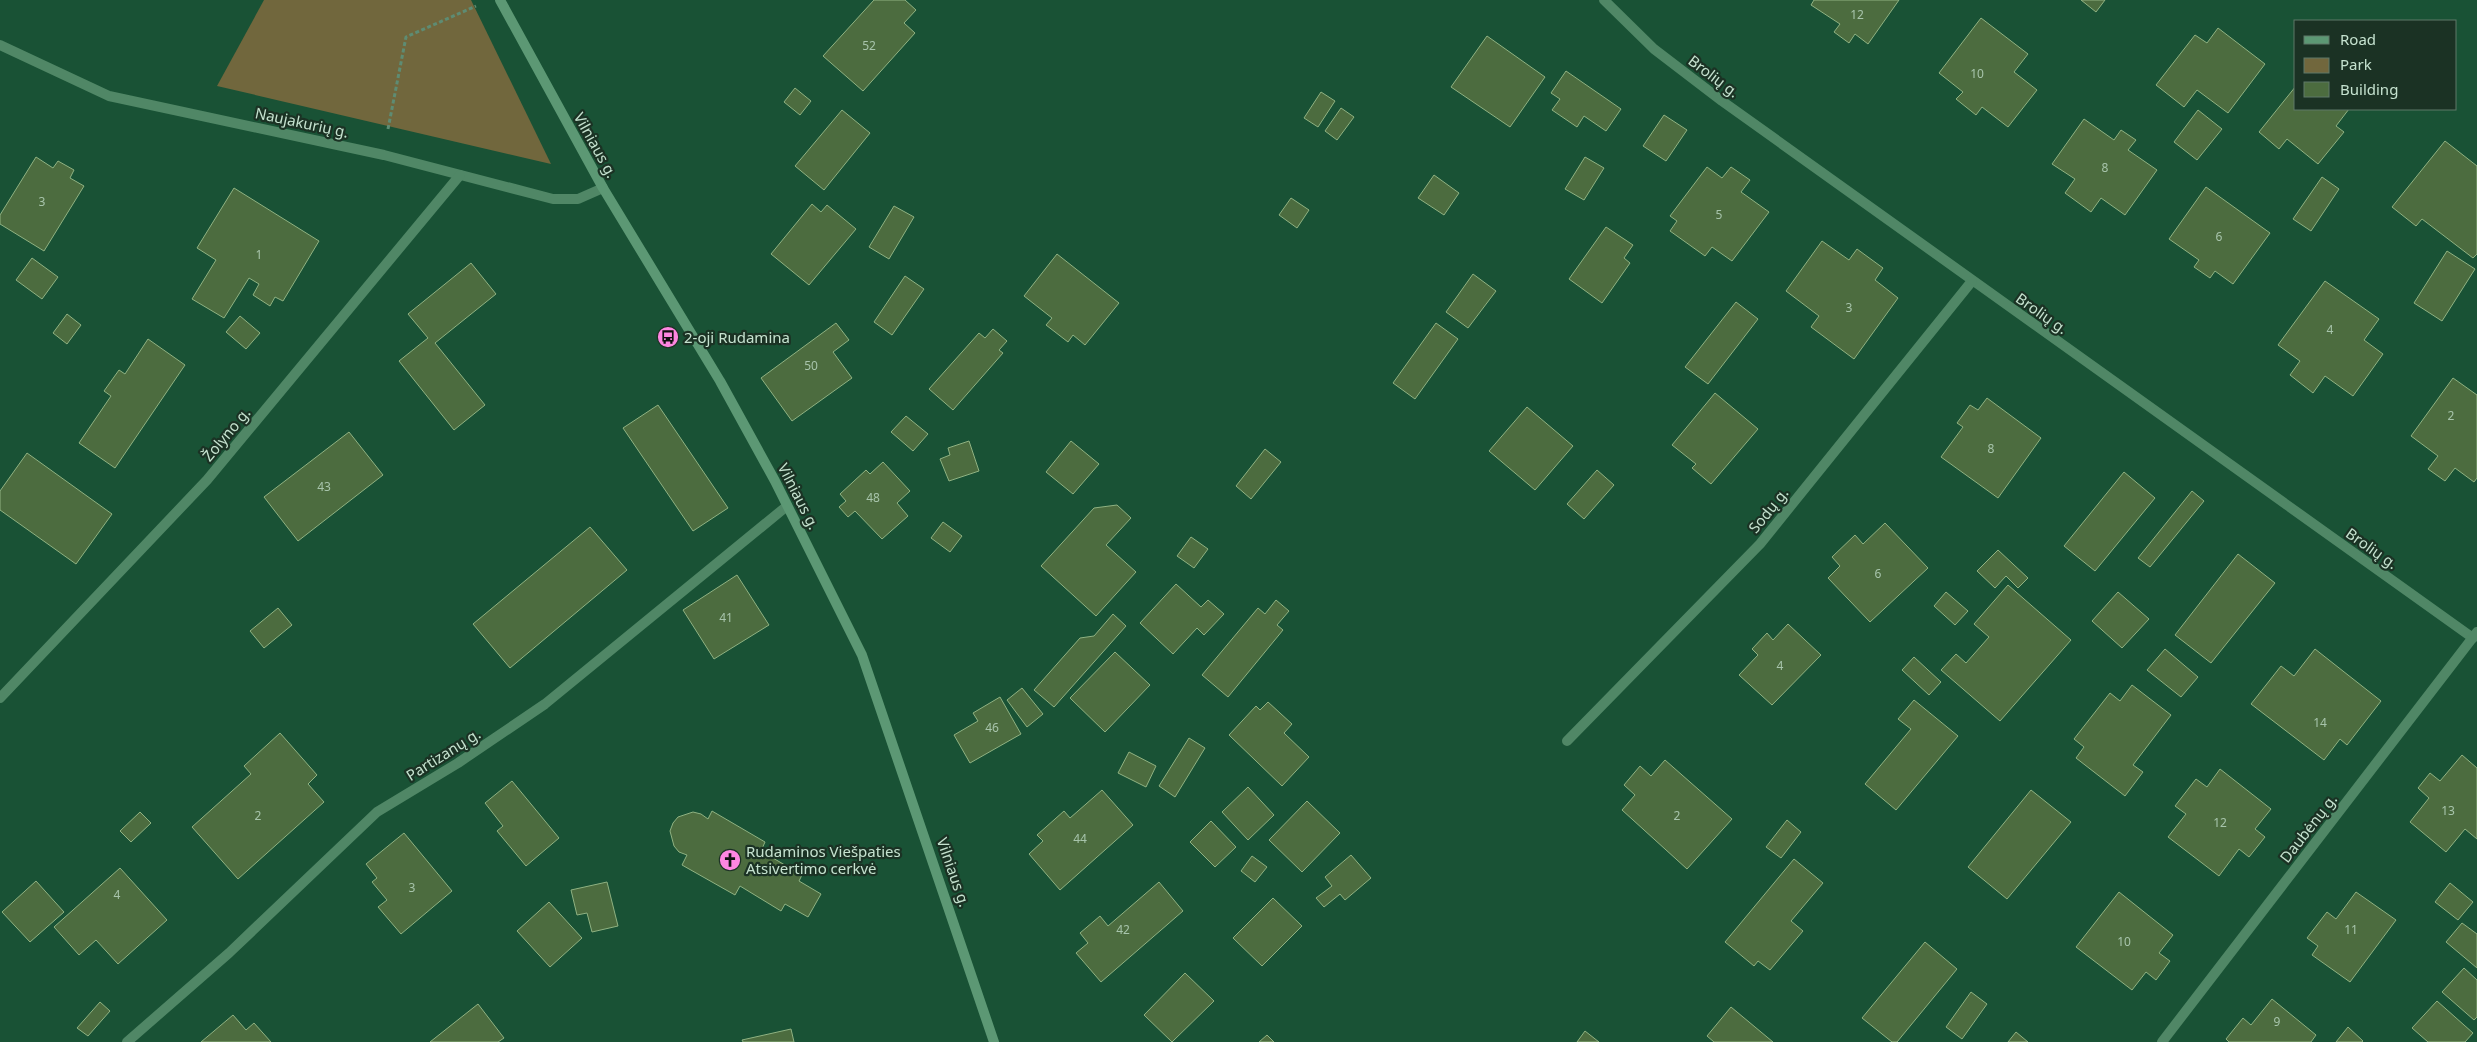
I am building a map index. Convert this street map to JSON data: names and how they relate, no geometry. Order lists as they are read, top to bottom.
{
  "streets": {
    "main road": ["Vilniaus g."],
    "street": [
      "Brolių g.",
      "Naujakurių g.",
      "Žolyno g.",
      "Sodų g.",
      "Partizanų g.",
      "Daubėnų g."
    ]
  },
  "crossings": [
    ["Brolių g.", "Sodų g."],
    ["Brolių g.", "Daubėnų g."],
    ["Naujakurių g.", "Vilniaus g."],
    ["Naujakurių g.", "Žolyno g."],
    ["Vilniaus g.", "Partizanų g."]
  ],
  "places": {
    "bus stop": ["2-oji Rudamina"],
    "church": ["Rudaminos Viešpaties Atsivertimo cerkvė"]
  },
  "house_numbers": [
    "12",
    "52",
    "10",
    "8",
    "3",
    "5",
    "6",
    "1",
    "3",
    "4",
    "50",
    "2",
    "8",
    "43",
    "48",
    "6",
    "41",
    "4",
    "14",
    "46",
    "13",
    "2",
    "2",
    "12",
    "44",
    "3",
    "4",
    "42",
    "11",
    "10",
    "9"
  ],
  "legend": ["Road", "Park", "Building"]
}
